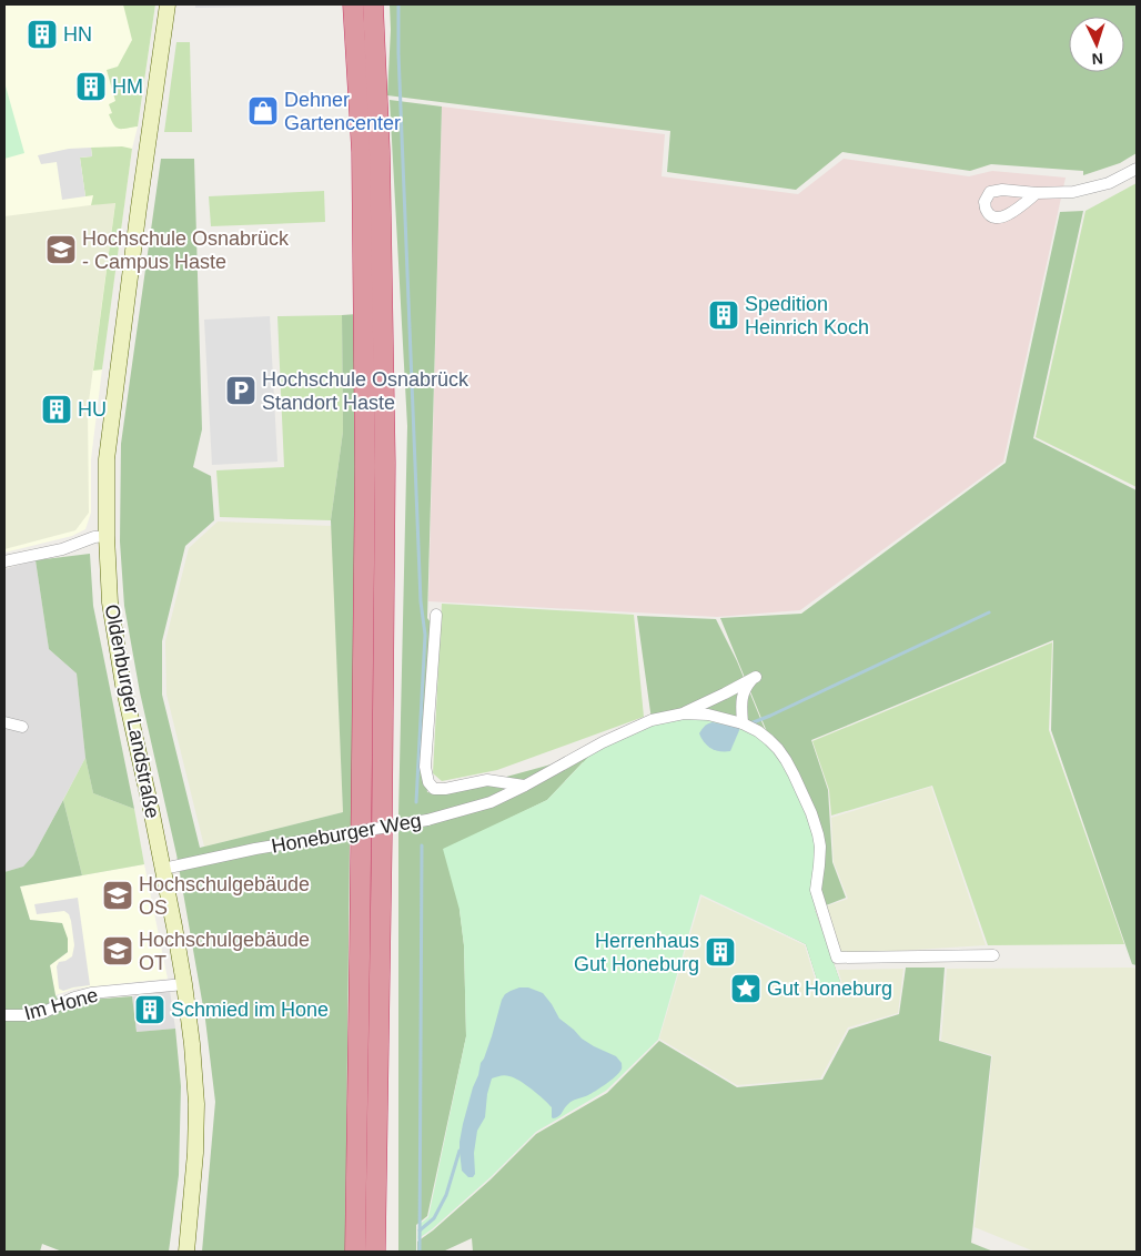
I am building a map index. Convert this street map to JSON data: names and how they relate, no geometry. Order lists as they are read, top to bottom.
{
  "streets": {
    "street": ["Oldenburger Landstraße", "Honeburger Weg", "Im Hone"]
  },
  "crossings": [
    ["Oldenburger Landstraße", "Honeburger Weg"],
    ["Oldenburger Landstraße", "Im Hone"]
  ],
  "places": {
    "building": [
      "HN",
      "HM",
      "Spedition Heinrich Koch",
      "HU",
      "Herrenhaus Gut Honeburg",
      "Schmied im Hone"
    ],
    "shop": ["Dehner Gartencenter"],
    "school or university": ["Hochschule Osnabrück - Campus Haste", "Hochschulgebäude OS", "Hochschulgebäude OT"],
    "parking": ["Hochschule Osnabrück Standort Haste"],
    "place": ["Gut Honeburg"]
  },
  "north": "bottom"
}
